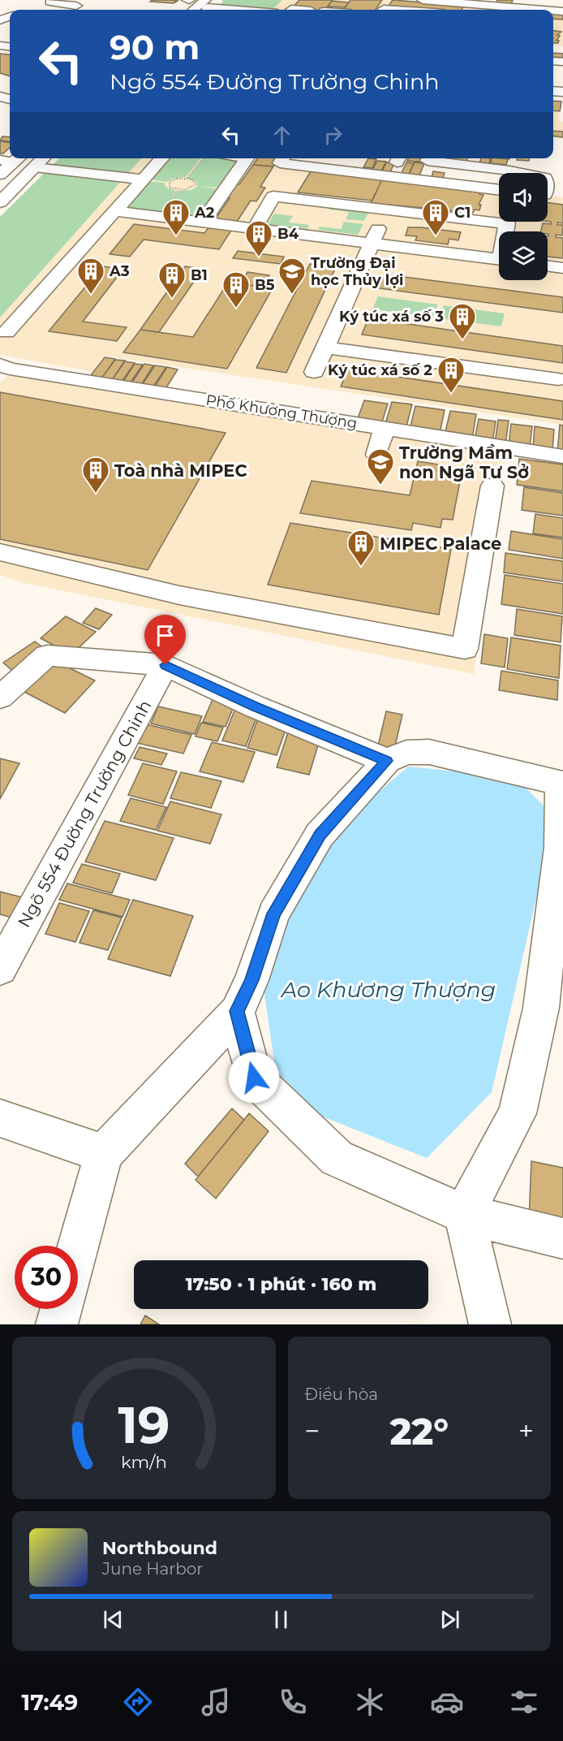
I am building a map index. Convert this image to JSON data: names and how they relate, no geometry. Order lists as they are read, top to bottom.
{
  "streets": {
    "street": ["Phố Khương Thượng", "Ngõ 554 Đường Trường Chinh"]
  },
  "water": ["Ao Khương Thượng"],
  "places": {
    "building": [
      "A2",
      "C1",
      "B4",
      "A3",
      "B1",
      "B5",
      "Ký túc xá số 3",
      "Ký túc xá số 2",
      "Toà nhà MIPEC",
      "MIPEC Palace"
    ],
    "school or university": ["Trường Đại học Thủy lợi", "Trường Mầm non Ngã Tư Sở"]
  },
  "page": {
    "turn": ["90 m", "Ngõ 554 Đường Trường Chinh"],
    "limit": "30",
    "trip": "17:50 · 1 phút · 160 m",
    "tile": "Điều hòa",
    "heat": ["−", "22°", "+"],
    "song": ["Northbound", "June Harbor"],
    "tabs": "17:49",
    "gauge": ["19", "km/h"]
  }
}
